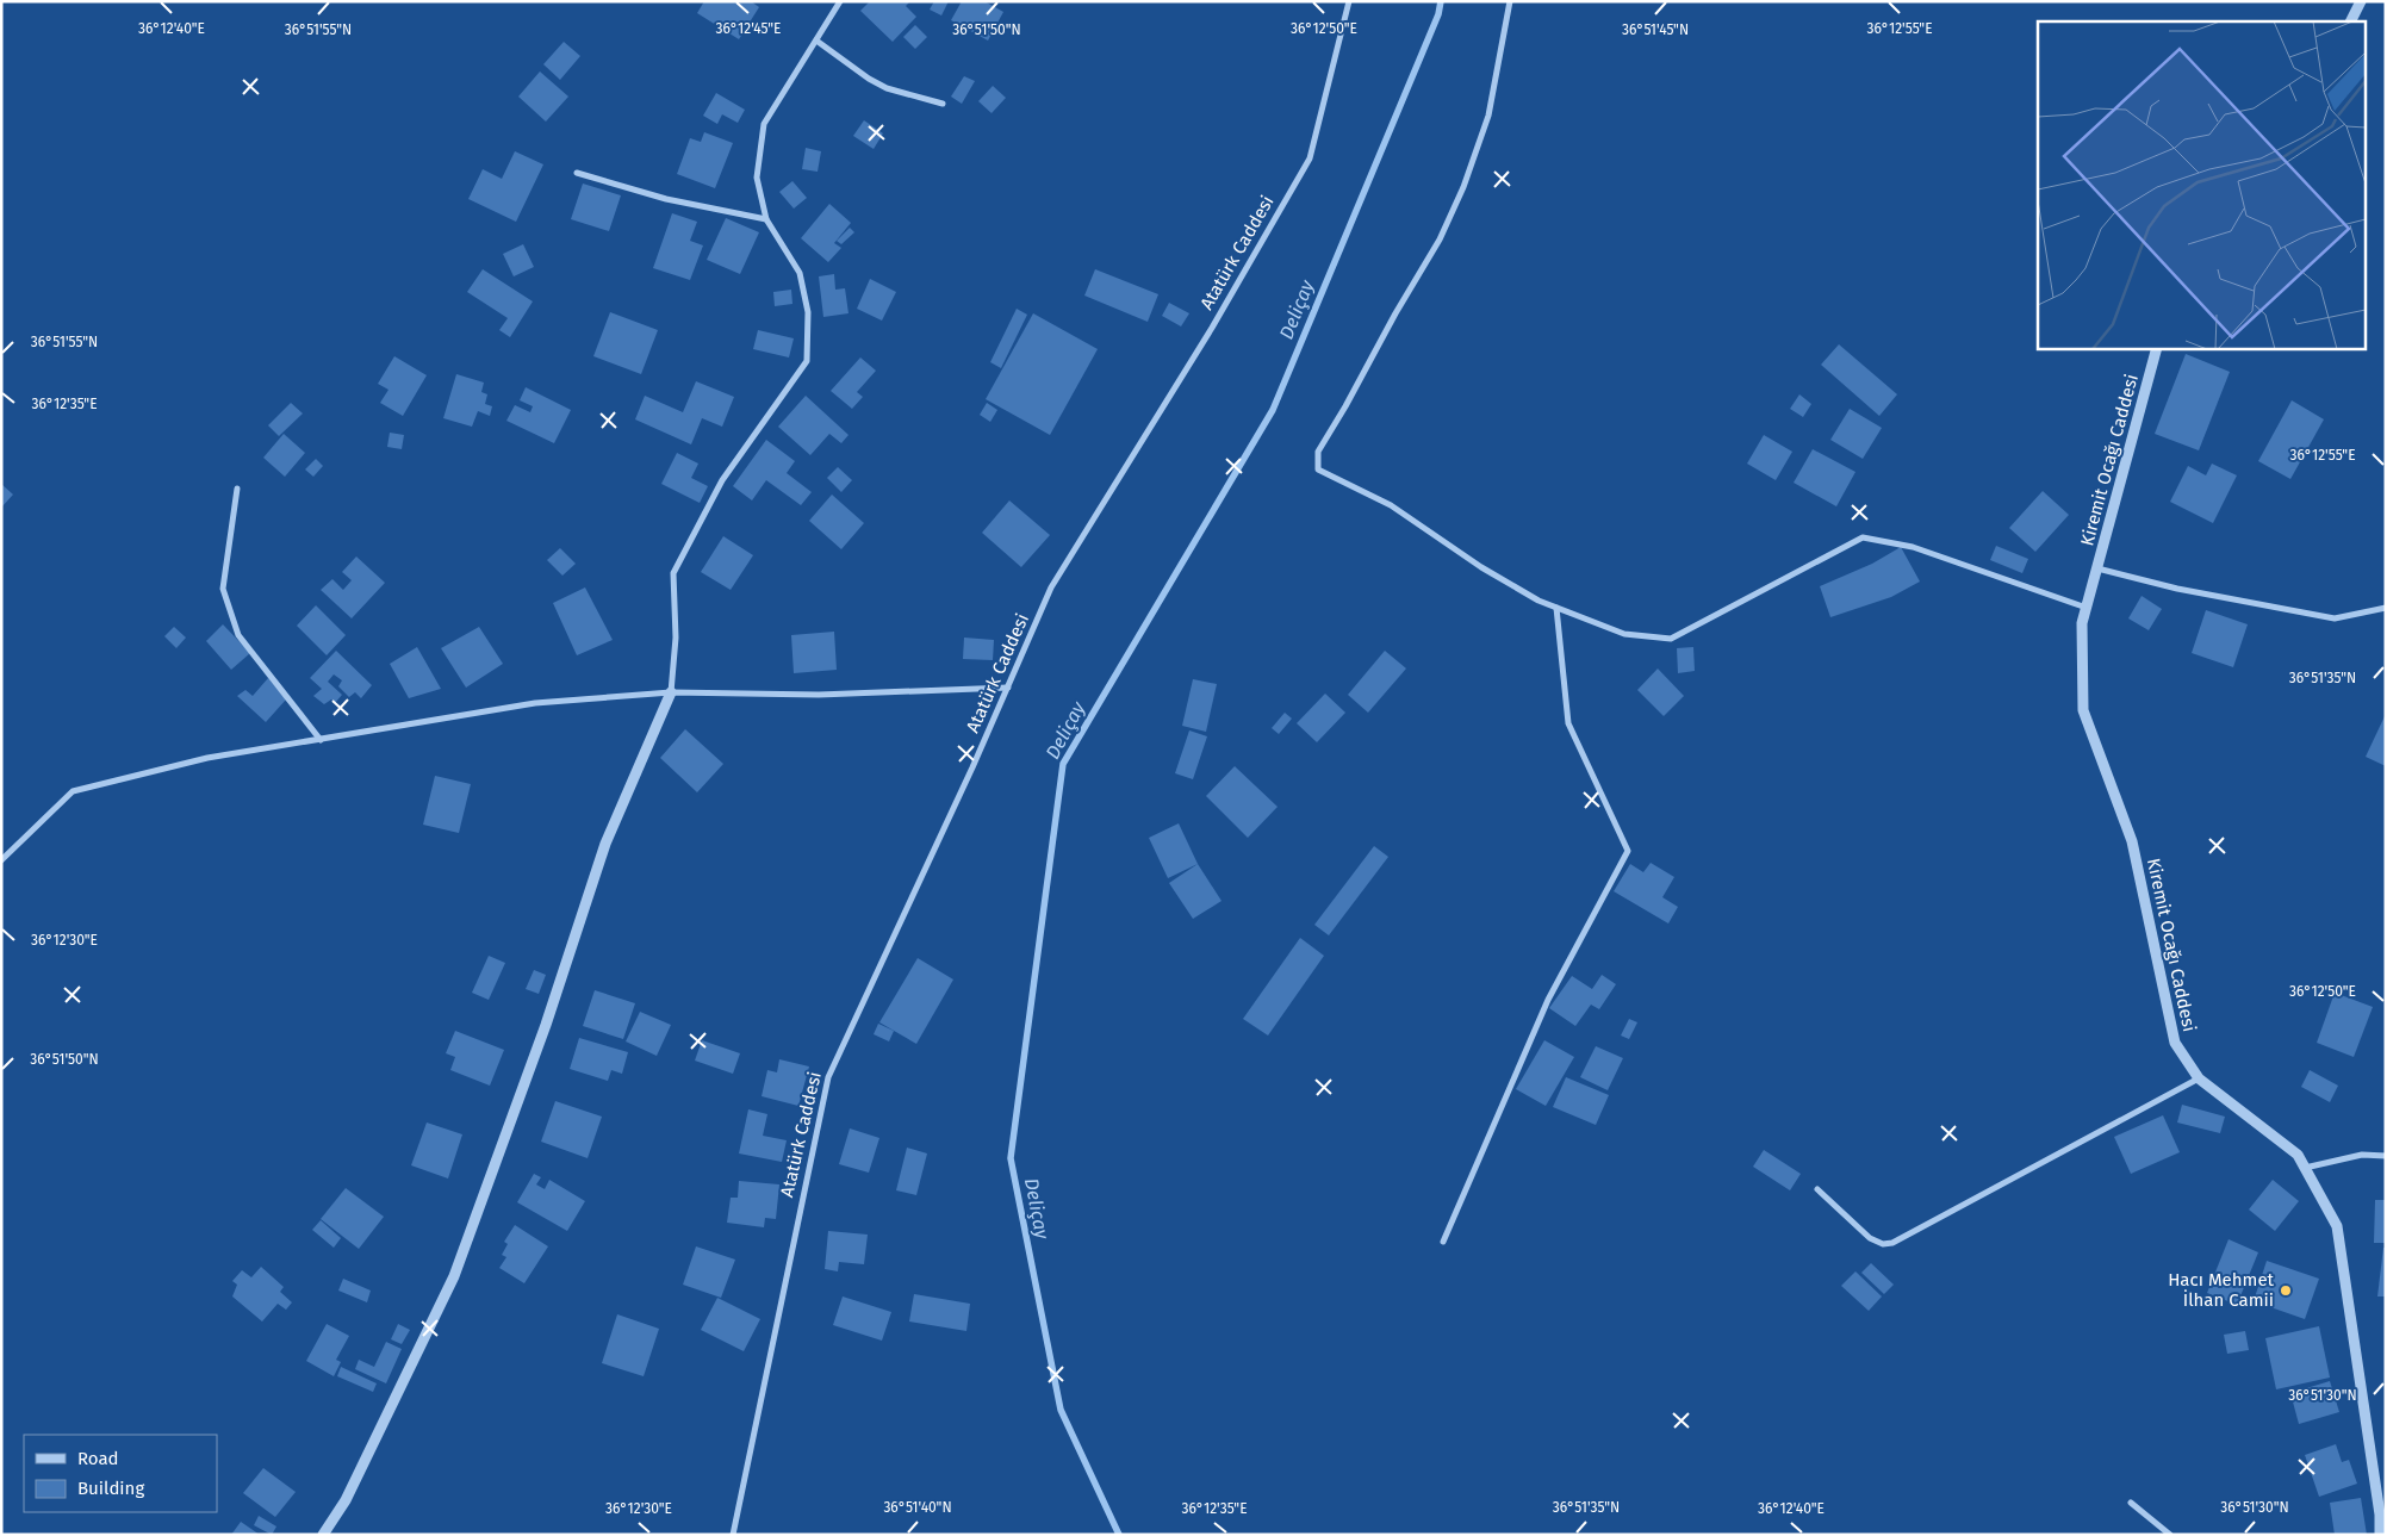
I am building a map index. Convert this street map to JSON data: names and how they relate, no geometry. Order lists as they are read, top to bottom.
{
  "streets": {
    "street": ["Atatürk Caddesi", "Kiremit Ocağı Caddesi"]
  },
  "water": ["Deliçay"],
  "places": ["Hacı Mehmet İlhan Camii"],
  "legend": ["Road", "Building"],
  "coordinates": [
    "36°12'40\"E",
    "36°12'45\"E",
    "36°12'50\"E",
    "36°12'55\"E",
    "36°51'55\"N",
    "36°51'50\"N",
    "36°51'45\"N",
    "36°12'35\"E",
    "36°51'35\"N",
    "36°12'30\"E",
    "36°51'30\"N",
    "36°51'40\"N"
  ]
}
